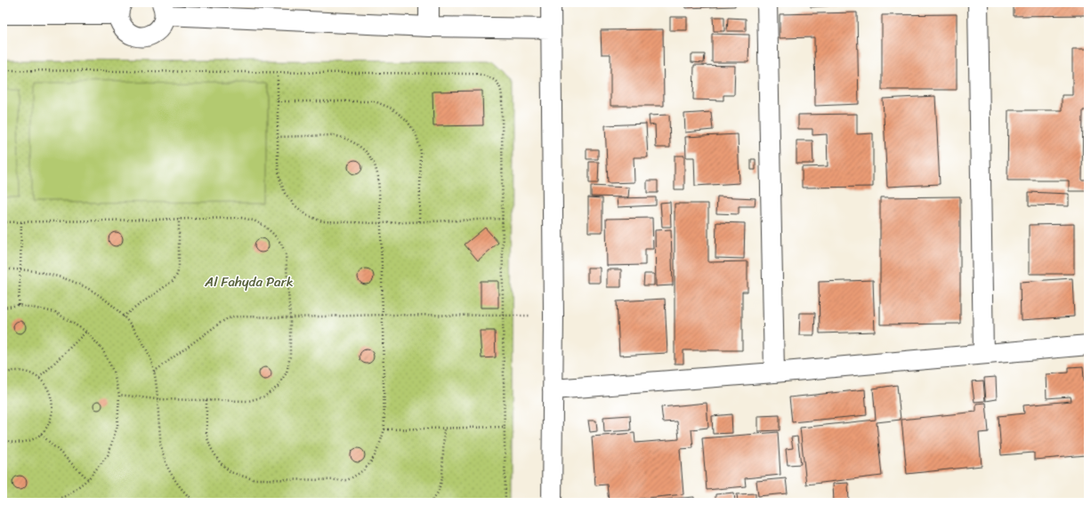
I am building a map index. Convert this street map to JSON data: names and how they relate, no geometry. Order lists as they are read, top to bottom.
{
  "parks": ["Al Fahyda Park"]
}
